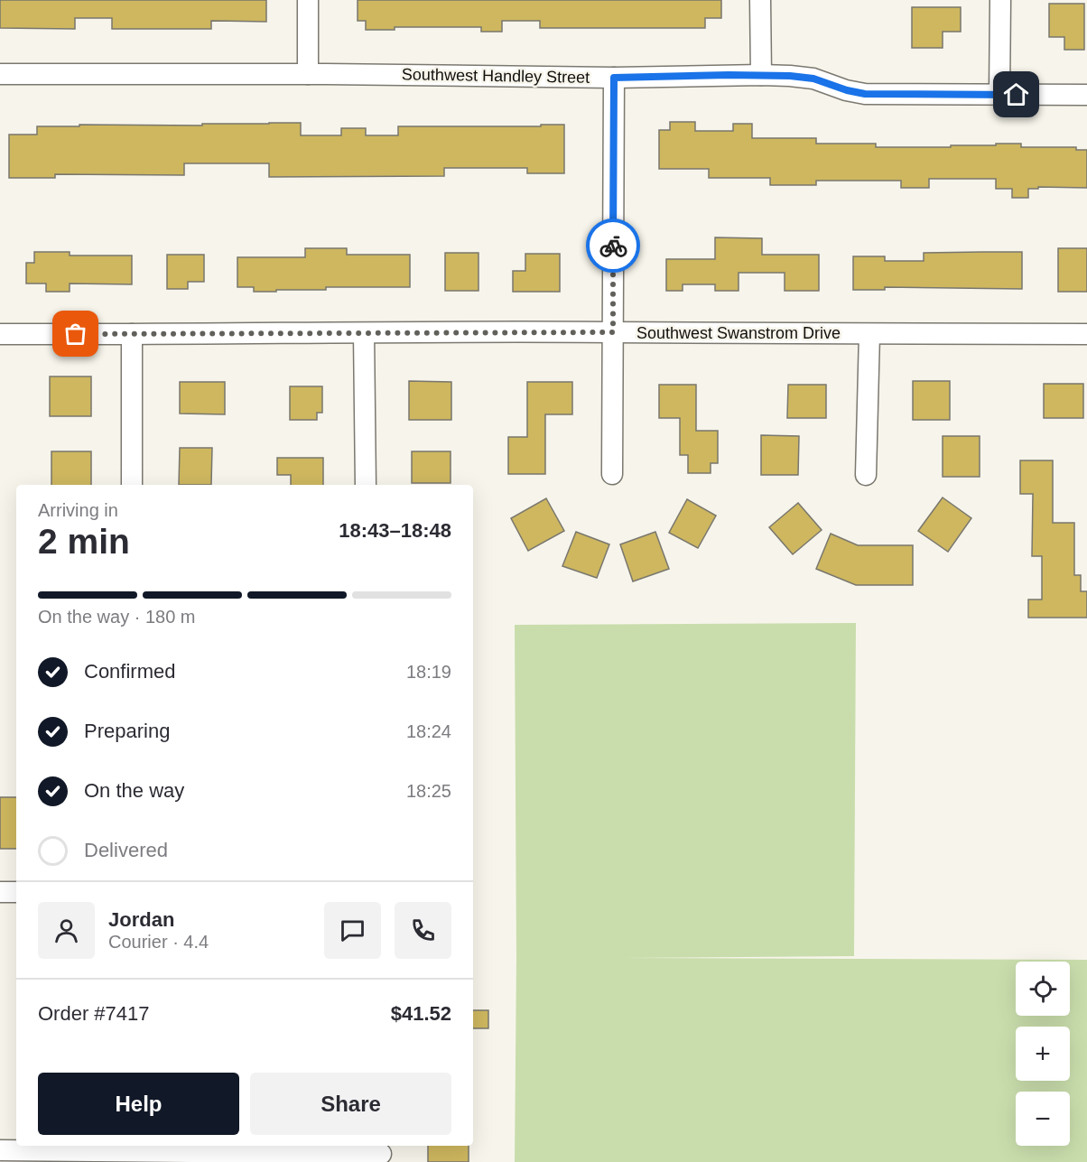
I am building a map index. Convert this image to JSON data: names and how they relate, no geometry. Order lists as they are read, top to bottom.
{
  "streets": {
    "street": ["Southwest Handley Street", "Southwest Swanstrom Drive"]
  },
  "page": {
    "heading": ["2 min", "Arriving in", "18:43–18:48"],
    "panel": [
      "Jordan",
      "Courier · 4.4",
      "Order #7417",
      "$41.52"
    ],
    "bar": "On the way · 180 m",
    "list": [
      ["Confirmed", "18:19"],
      ["Preparing", "18:24"],
      ["On the way", "18:25"],
      "Delivered"
    ],
    "map_buttons": ["+", "−"],
    "buttons": ["Help", "Share"]
  }
}
